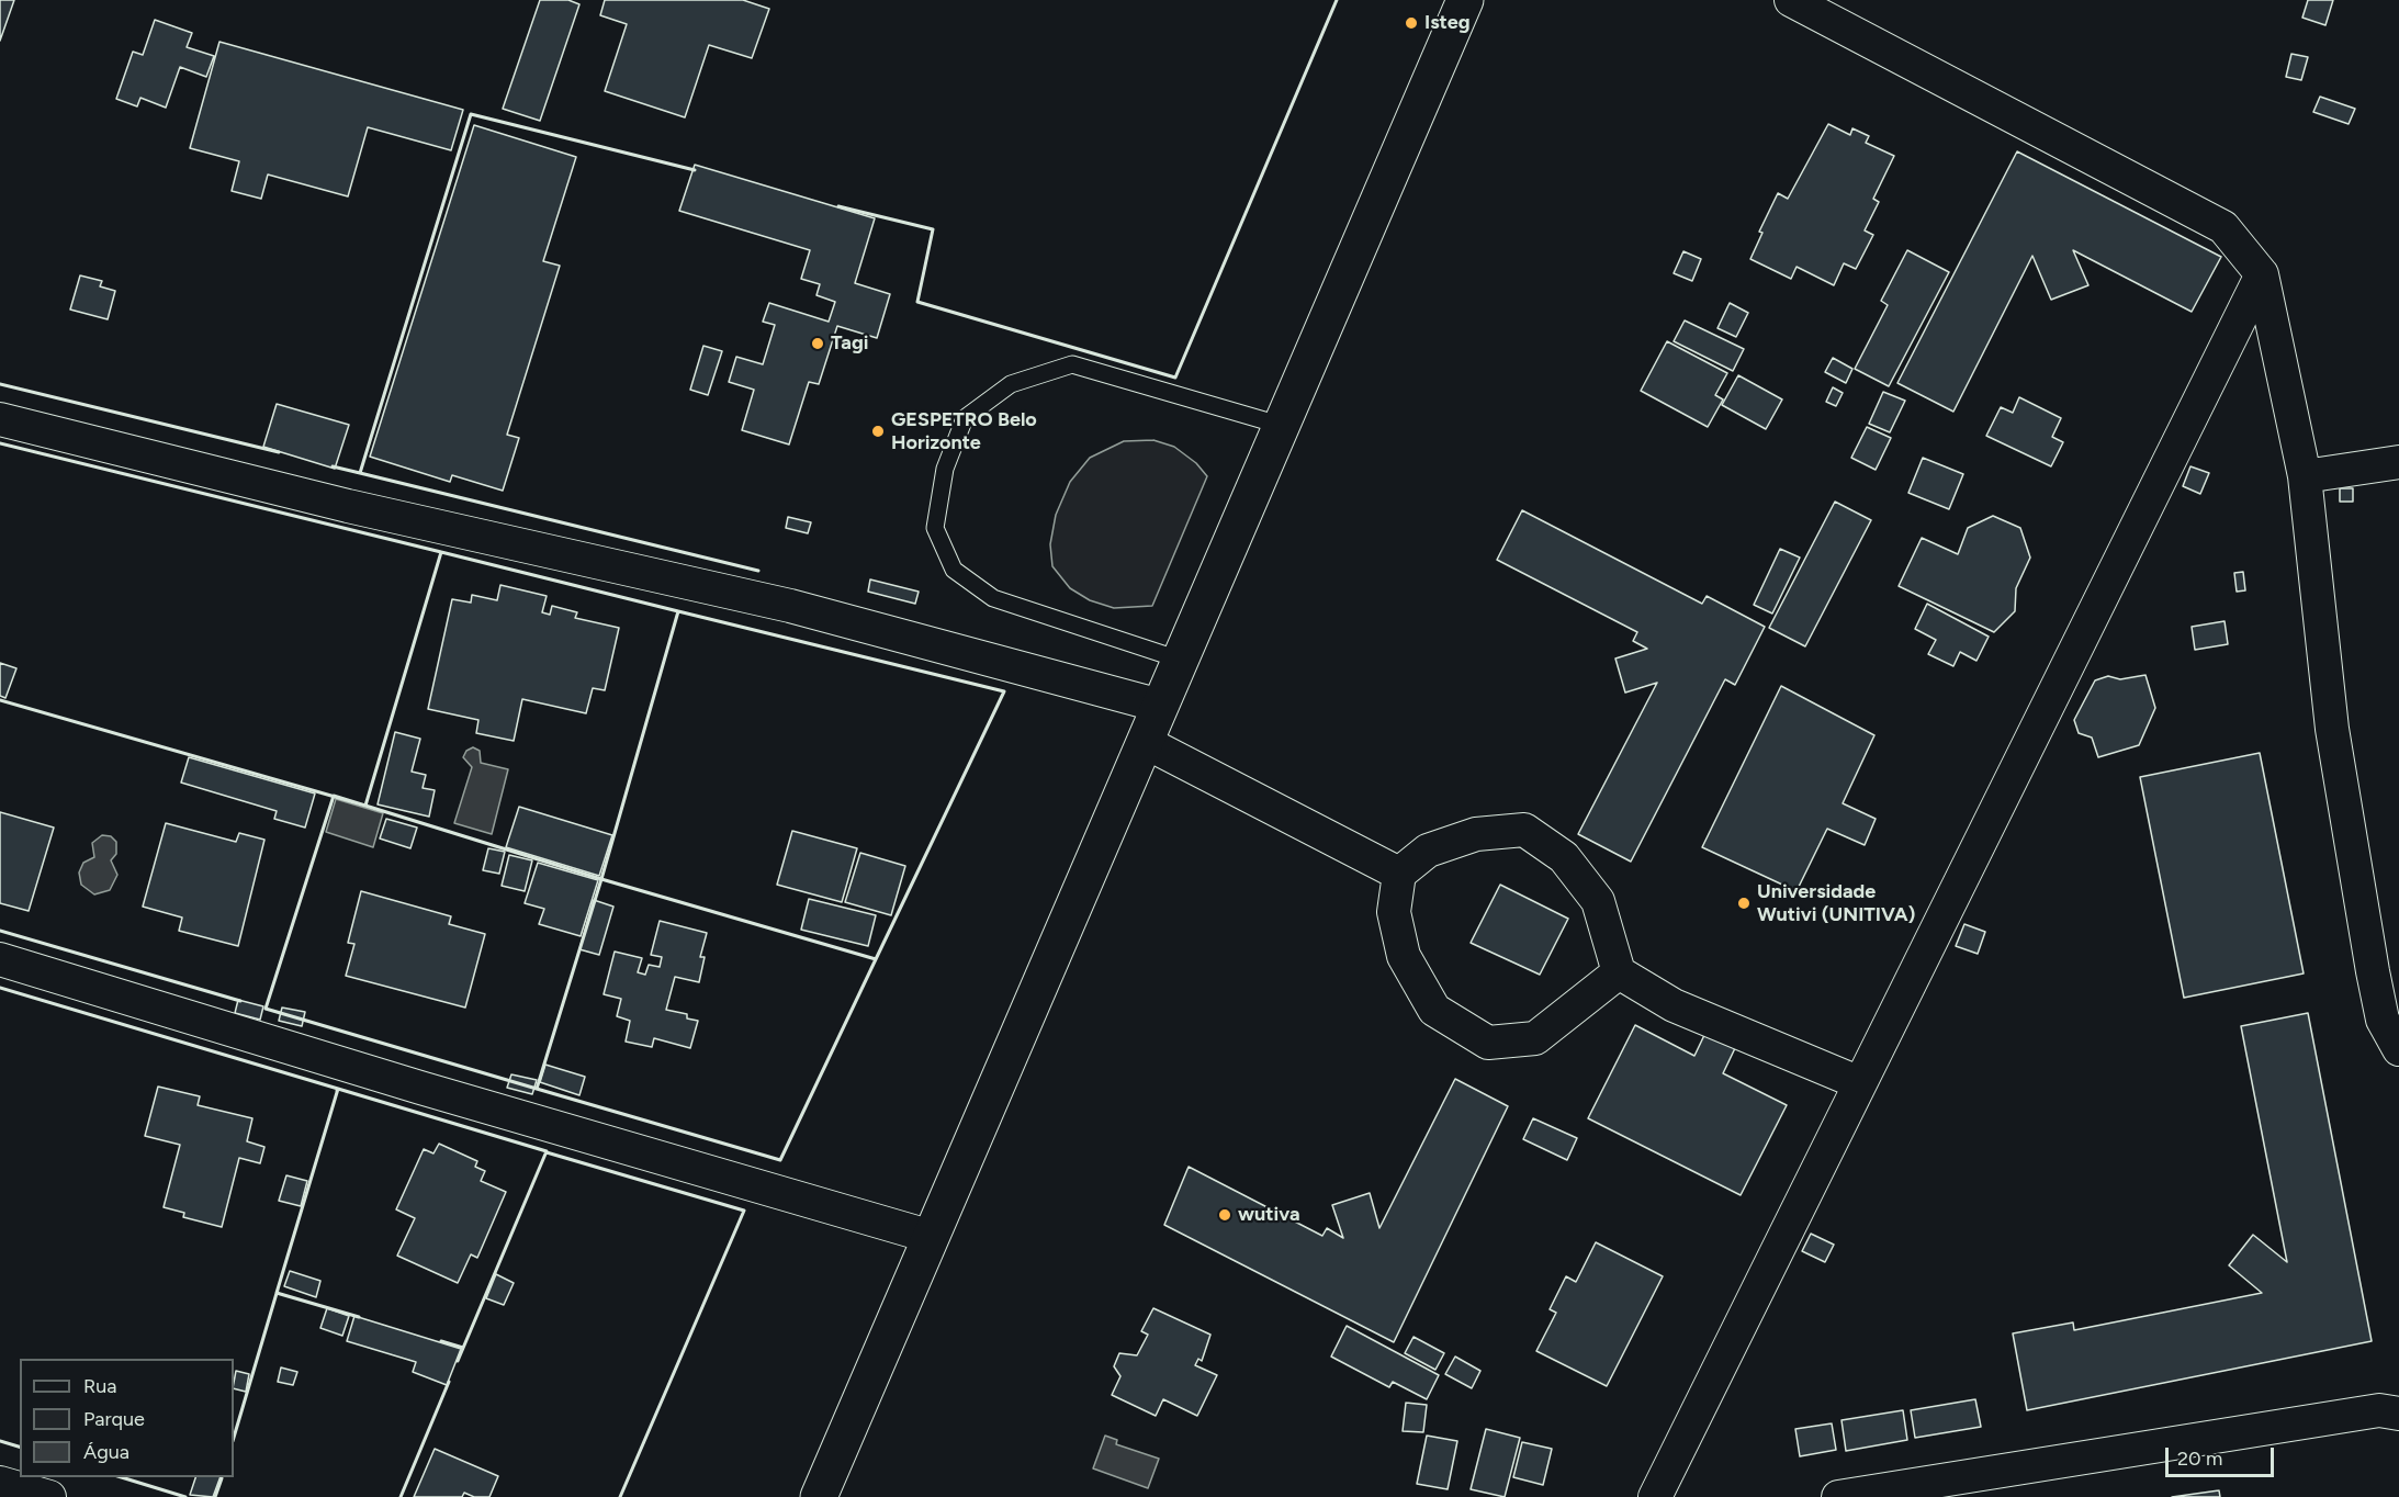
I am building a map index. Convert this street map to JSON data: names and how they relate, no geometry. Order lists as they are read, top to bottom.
{
  "places": [
    "Isteg",
    "Tagi",
    "GESPETRO Belo Horizonte",
    "Universidade Wutivi (UNITIVA)",
    "wutiva"
  ],
  "legend": ["Rua", "Parque", "Água"],
  "scale_bar": "20 m"
}
